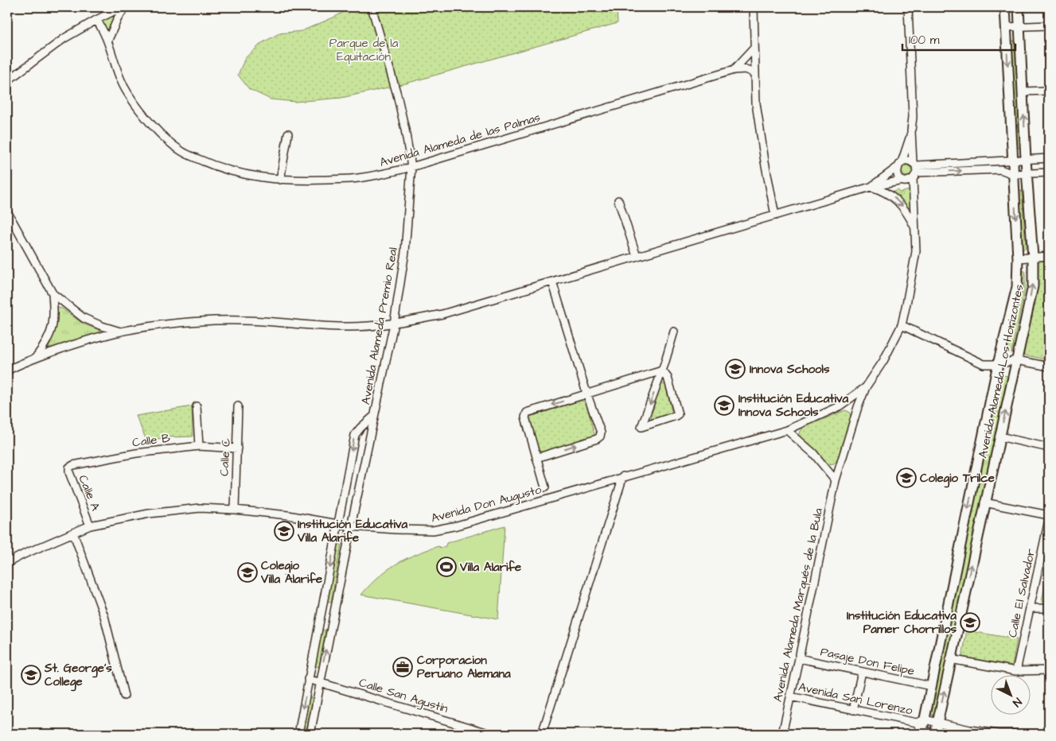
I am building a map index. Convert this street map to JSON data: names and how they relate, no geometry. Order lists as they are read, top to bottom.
{
  "streets": {
    "main road": ["Avenida Alameda Los Horizontes"],
    "street": [
      "Avenida Alameda de las Palmas",
      "Avenida Alameda Premio Real",
      "Calle B",
      "Calle C",
      "Calle A",
      "Avenida Don Augusto",
      "Calle El Salvador",
      "Avenida Alameda Marqués de la Bula",
      "Pasaje Don Felipe",
      "Calle San Agustín",
      "Avenida San Lorenzo"
    ]
  },
  "crossings": [
    ["Avenida Alameda de las Palmas", "Avenida Alameda Premio Real"],
    ["Avenida Alameda Premio Real", "Avenida Don Augusto"],
    ["Avenida Alameda Premio Real", "Calle San Agustín"],
    ["Avenida Alameda Los Horizontes", "Pasaje Don Felipe"],
    ["Avenida Alameda Los Horizontes", "Avenida San Lorenzo"],
    ["Calle B", "Calle C"],
    ["Calle B", "Calle A"],
    ["Calle C", "Avenida Don Augusto"],
    ["Calle A", "Avenida Don Augusto"],
    ["Avenida Don Augusto", "Avenida Alameda Marqués de la Bula"],
    ["Avenida Alameda Marqués de la Bula", "Pasaje Don Felipe"],
    ["Avenida Alameda Marqués de la Bula", "Avenida San Lorenzo"]
  ],
  "parks": ["Parque de la Equitación"],
  "places": {
    "school or university": [
      "Innova Schools",
      "Institución Educativa Innova Schools",
      "Colegio Trilce",
      "Institución Educativa Villa Alarife",
      "Colegio Villa Alarife",
      "Institución Educativa Pamer Chorrillos",
      "St. George's College"
    ],
    "sports": ["Villa Alarife"],
    "office": ["Corporacion Peruano Alemana"]
  },
  "scale_bar": "100 m",
  "north": "bottom right"
}
